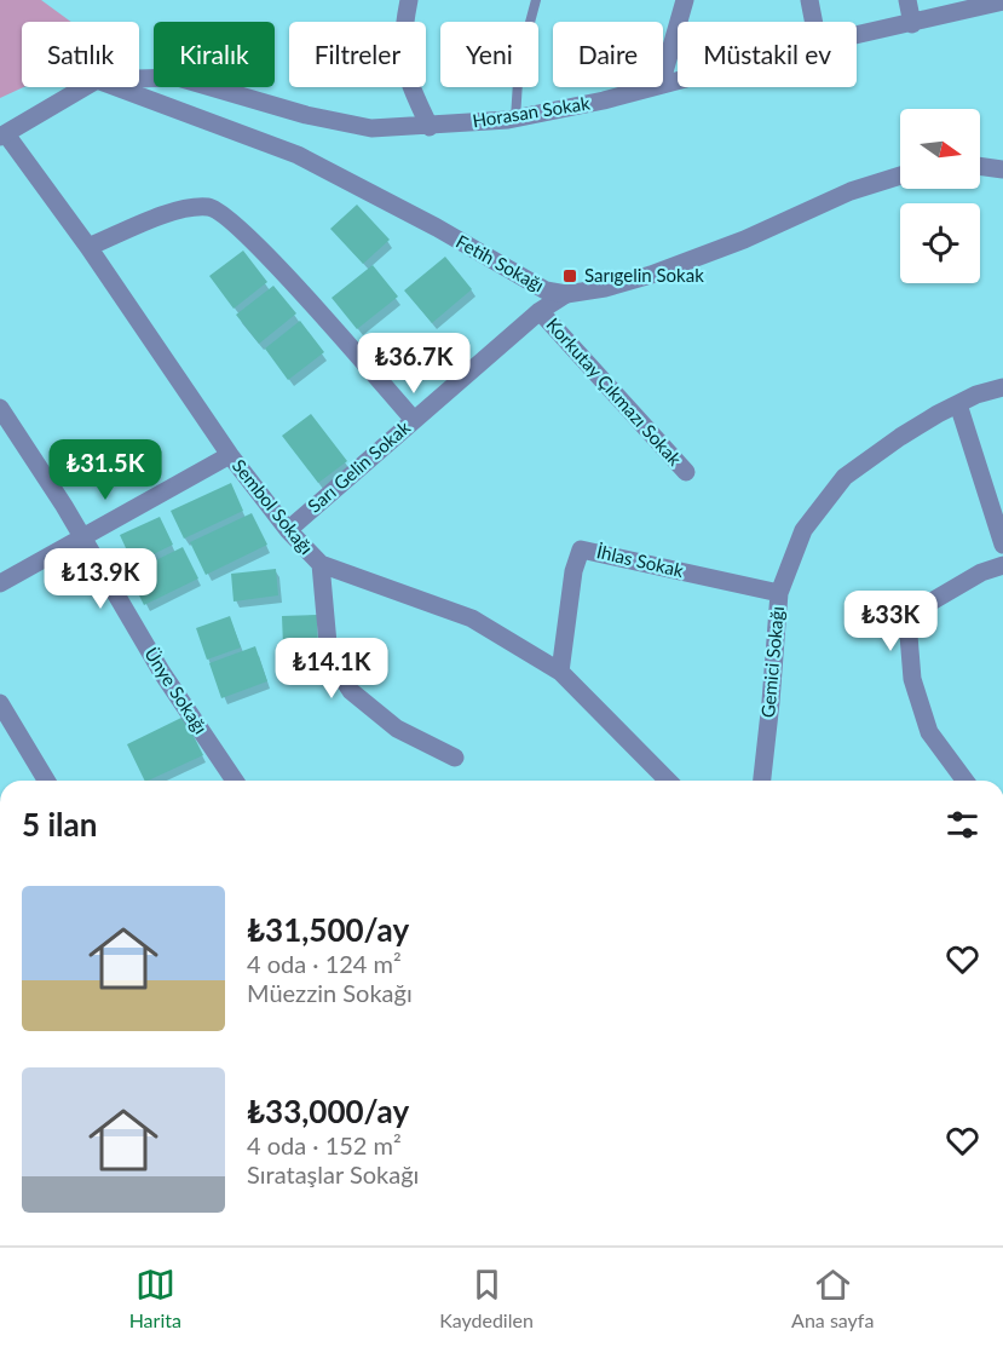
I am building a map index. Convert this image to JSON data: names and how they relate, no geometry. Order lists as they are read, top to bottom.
{
  "streets": {
    "street": [
      "Horasan Sokak",
      "Fetih Sokağı",
      "Korkutay Çıkmazı Sokak",
      "Sarı Gelin Sokak",
      "Sembol Sokağı",
      "İhlas Sokak",
      "Gemici Sokağı",
      "Ünye Sokağı"
    ]
  },
  "crossings": [
    ["Fetih Sokağı", "Sarı Gelin Sokak"],
    ["Korkutay Çıkmazı Sokak", "Sarı Gelin Sokak"],
    ["Sarı Gelin Sokak", "Sembol Sokağı"],
    ["Sembol Sokağı", "İhlas Sokak"],
    ["İhlas Sokak", "Gemici Sokağı"]
  ],
  "places": {
    "transit": ["Sarıgelin Sokak"]
  },
  "north": "right",
  "page": {
    "chip": [
      "Satılık",
      "Kiralık",
      "Filtreler",
      "Yeni",
      "Daire",
      "Müstakil ev"
    ],
    "price": [
      "₺36.7K",
      "₺31.5K",
      "₺13.9K",
      "₺33K",
      "₺14.1K"
    ],
    "heading": "5 ilan",
    "list": [
      {
        "name": "₺31,500/ay",
        "note": "4 oda · 124 m² · Müezzin Sokağı"
      },
      {
        "name": "₺33,000/ay",
        "note": "4 oda · 152 m² · Sırataşlar Sokağı"
      }
    ],
    "tabs": ["Harita", "Kaydedilen", "Ana sayfa"]
  }
}
